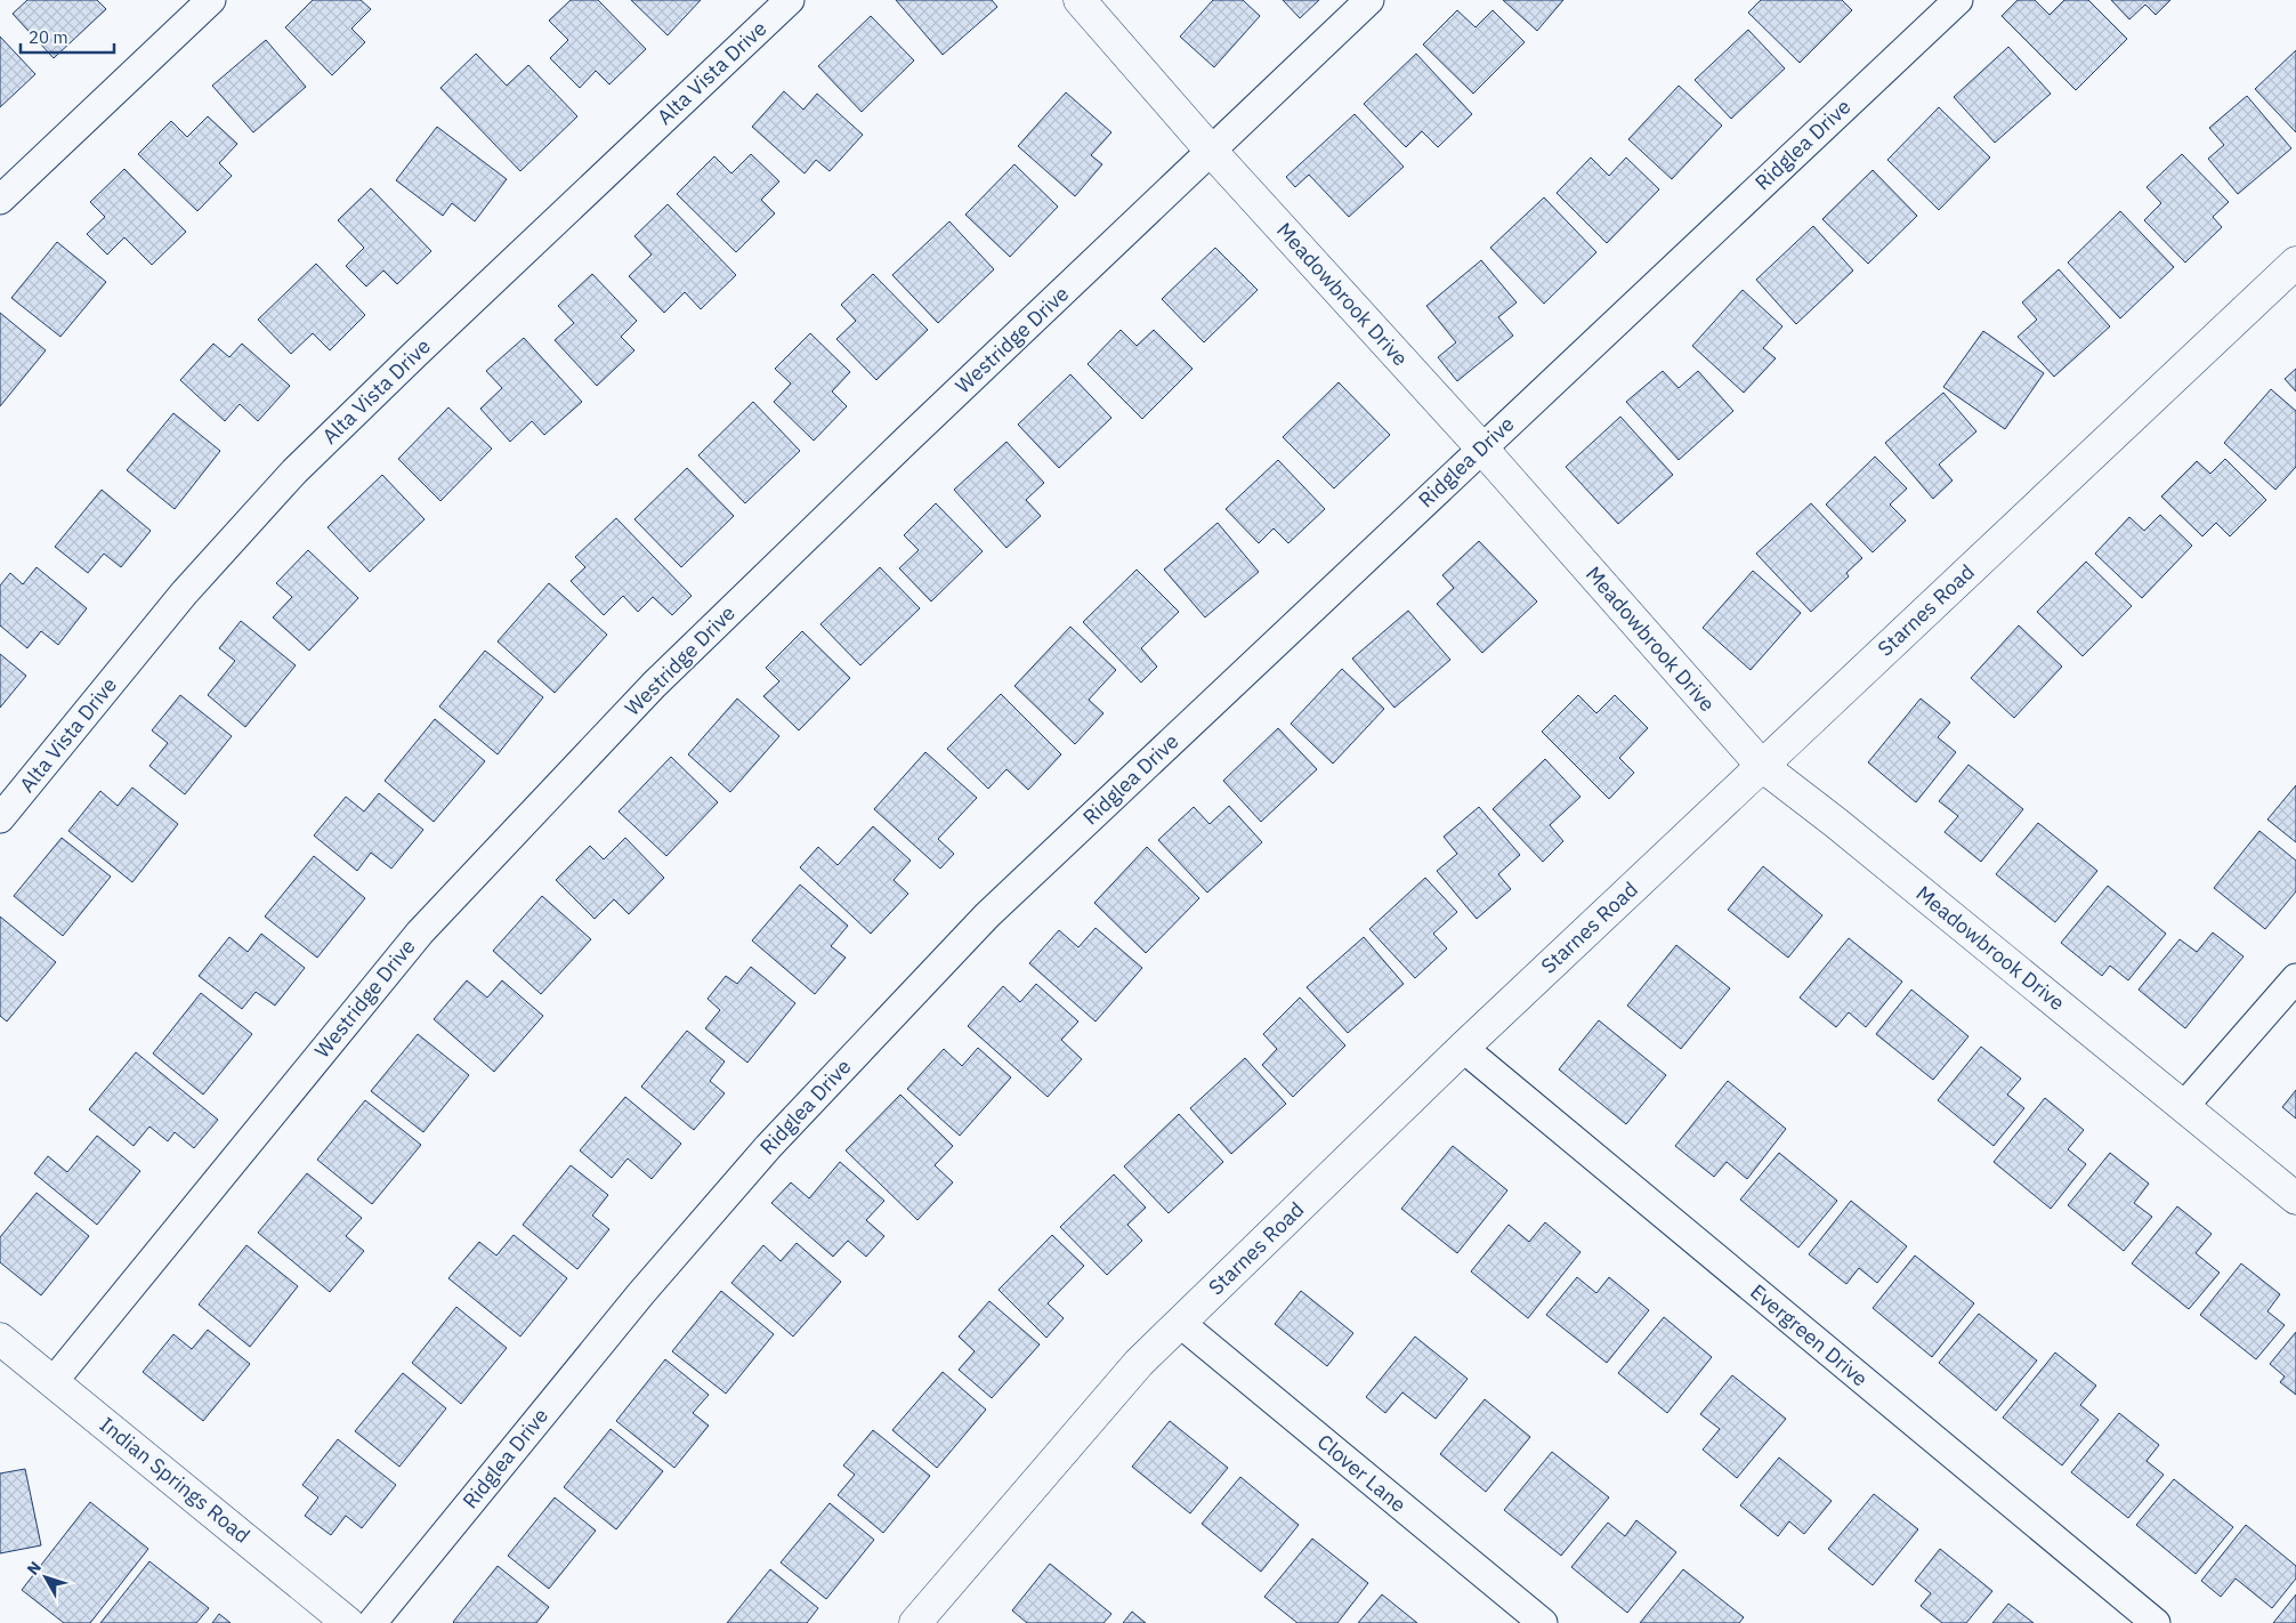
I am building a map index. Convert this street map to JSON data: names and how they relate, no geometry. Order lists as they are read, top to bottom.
{
  "streets": {
    "street": [
      "Alta Vista Drive",
      "Ridglea Drive",
      "Meadowbrook Drive",
      "Westridge Drive",
      "Starnes Road",
      "Evergreen Drive",
      "Clover Lane",
      "Indian Springs Road"
    ]
  },
  "crossings": [
    ["Ridglea Drive", "Meadowbrook Drive"],
    ["Meadowbrook Drive", "Westridge Drive"],
    ["Meadowbrook Drive", "Starnes Road"],
    ["Westridge Drive", "Indian Springs Road"],
    ["Starnes Road", "Evergreen Drive"],
    ["Starnes Road", "Clover Lane"]
  ],
  "scale_bar": "20 m",
  "north": "top left"
}
